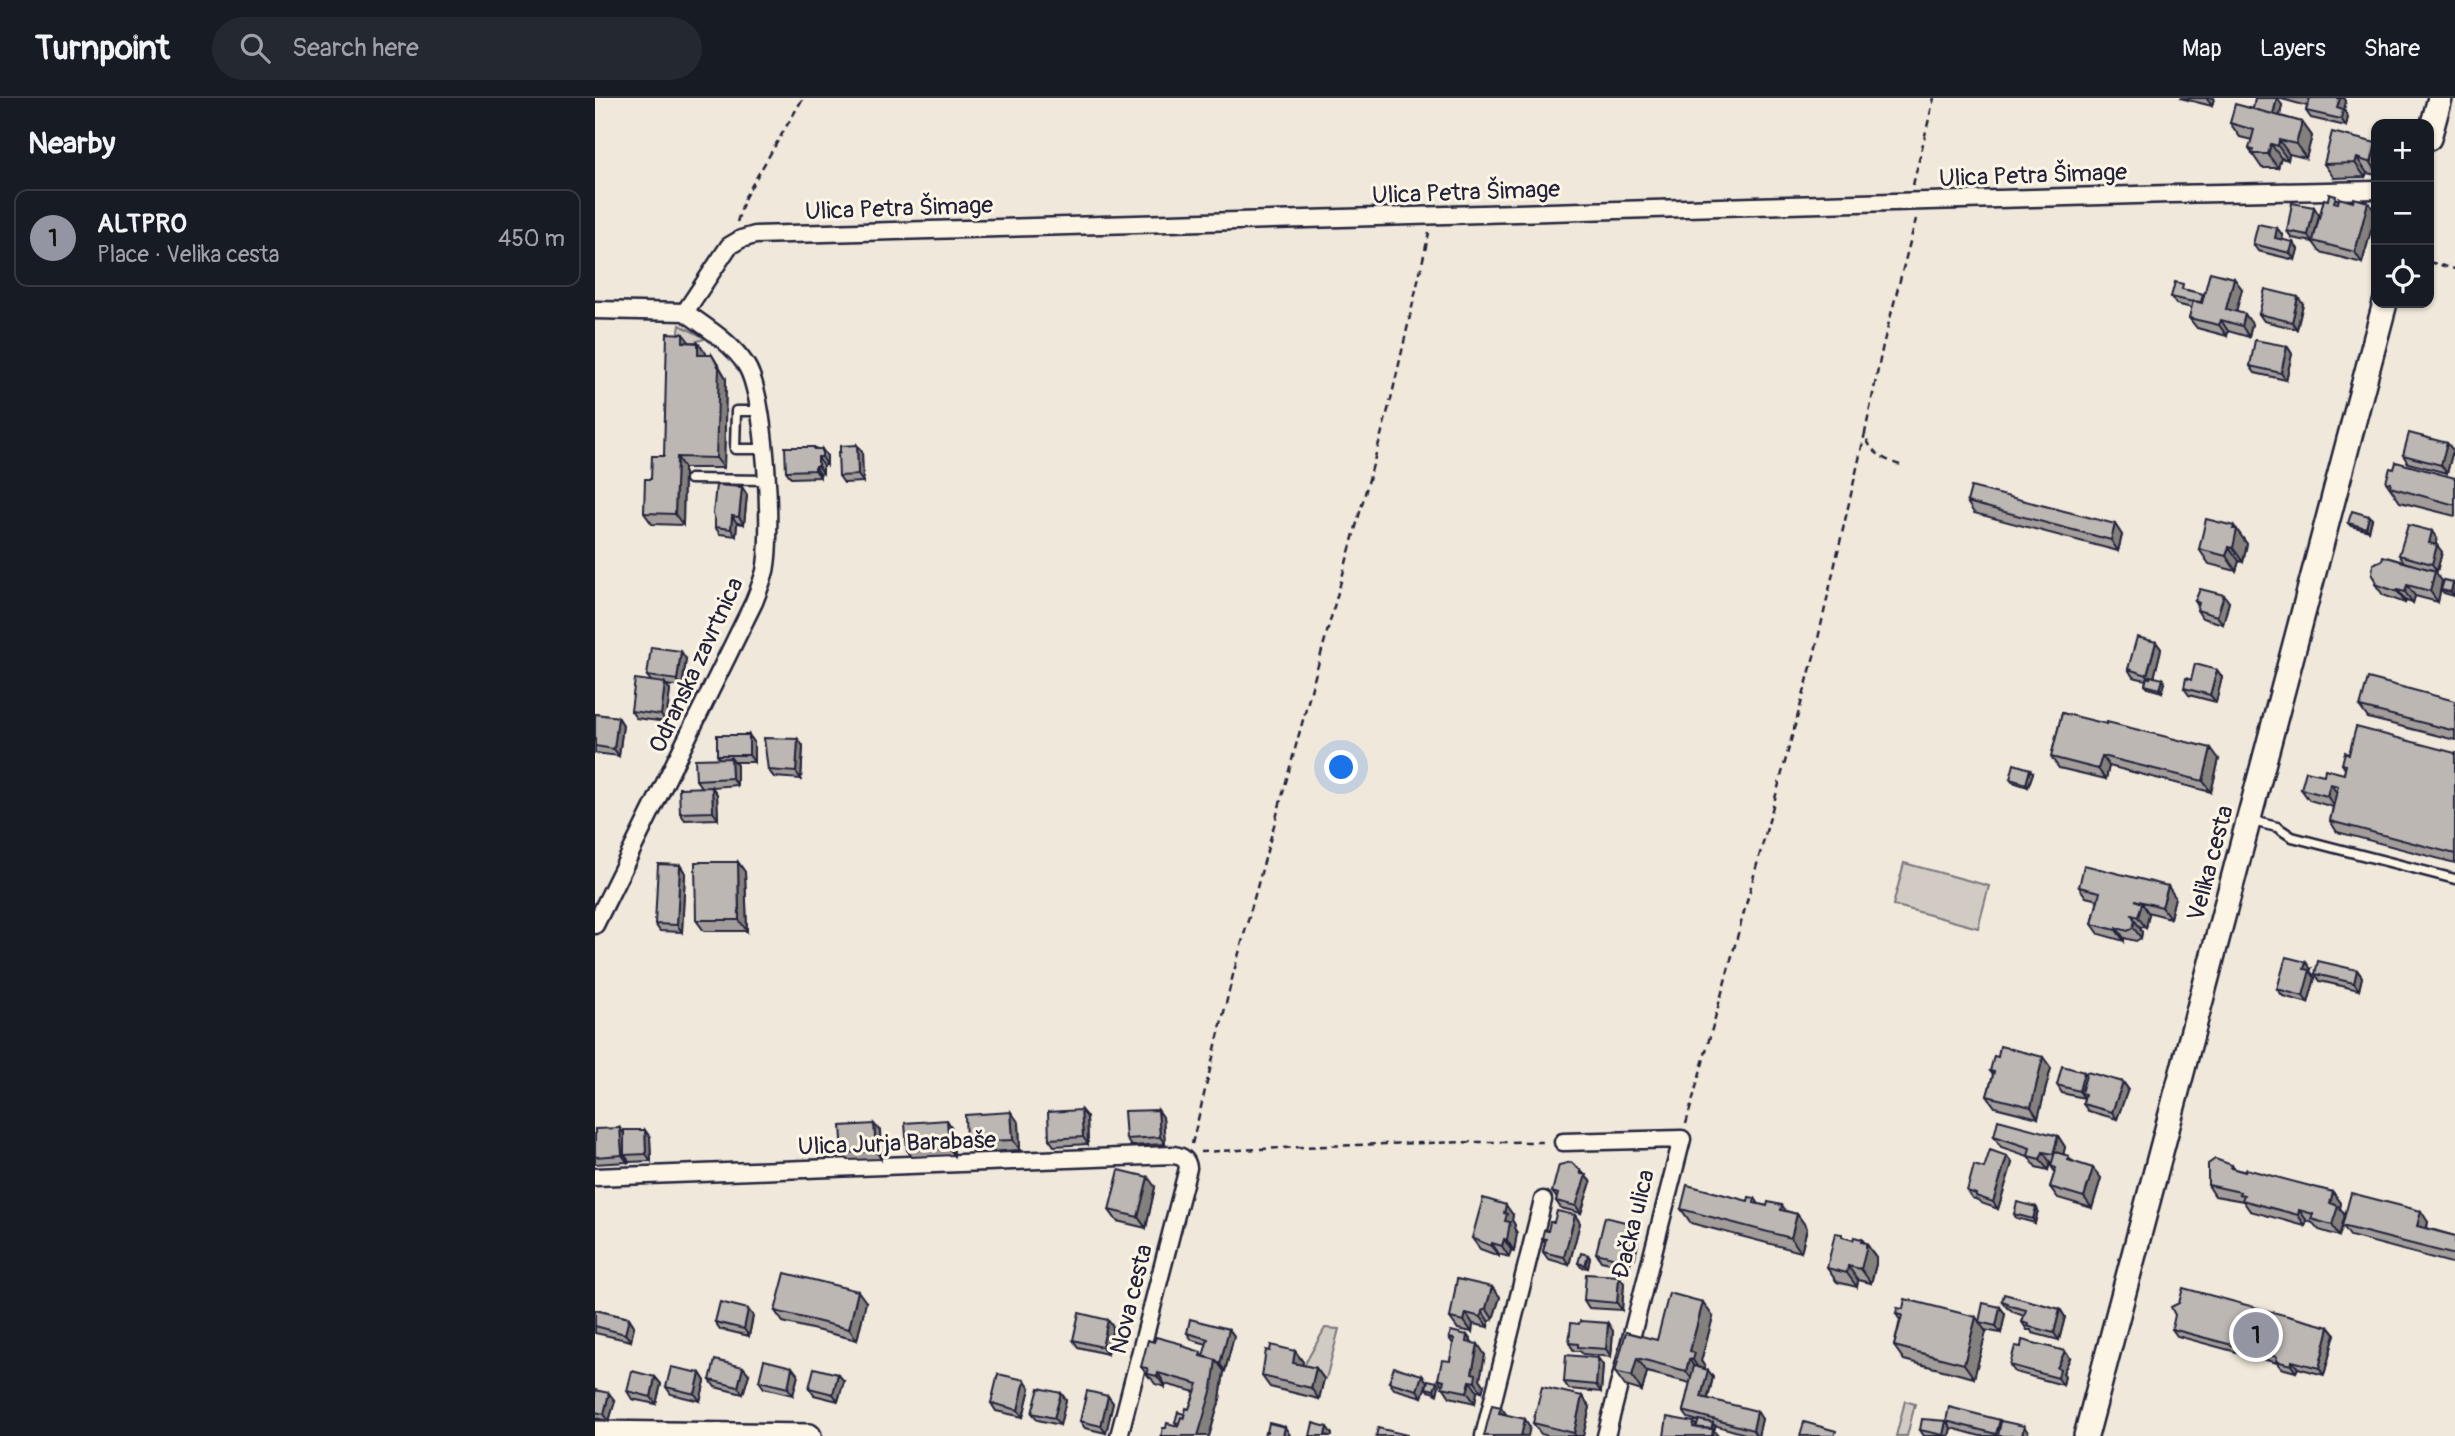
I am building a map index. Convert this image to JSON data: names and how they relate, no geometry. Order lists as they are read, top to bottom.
{
  "streets": {
    "main road": ["Velika cesta"],
    "street": [
      "Ulica Petra Šimage",
      "Odranska zavrtnica",
      "Ulica Jurja Barabaše",
      "Đačka ulica",
      "Nova cesta"
    ]
  },
  "crossings": [
    ["Ulica Jurja Barabaše", "Nova cesta"]
  ],
  "page": {
    "header": "Turnpoint",
    "search": "Search here",
    "nav": ["Map", "Layers", "Share"],
    "heading": "Nearby",
    "map_buttons": ["+", "−"],
    "list": [
      {
        "mark": "1",
        "name": "ALTPRO",
        "note": "Place · Velika cesta",
        "value": "450 m"
      }
    ],
    "pins": "1"
  }
}
